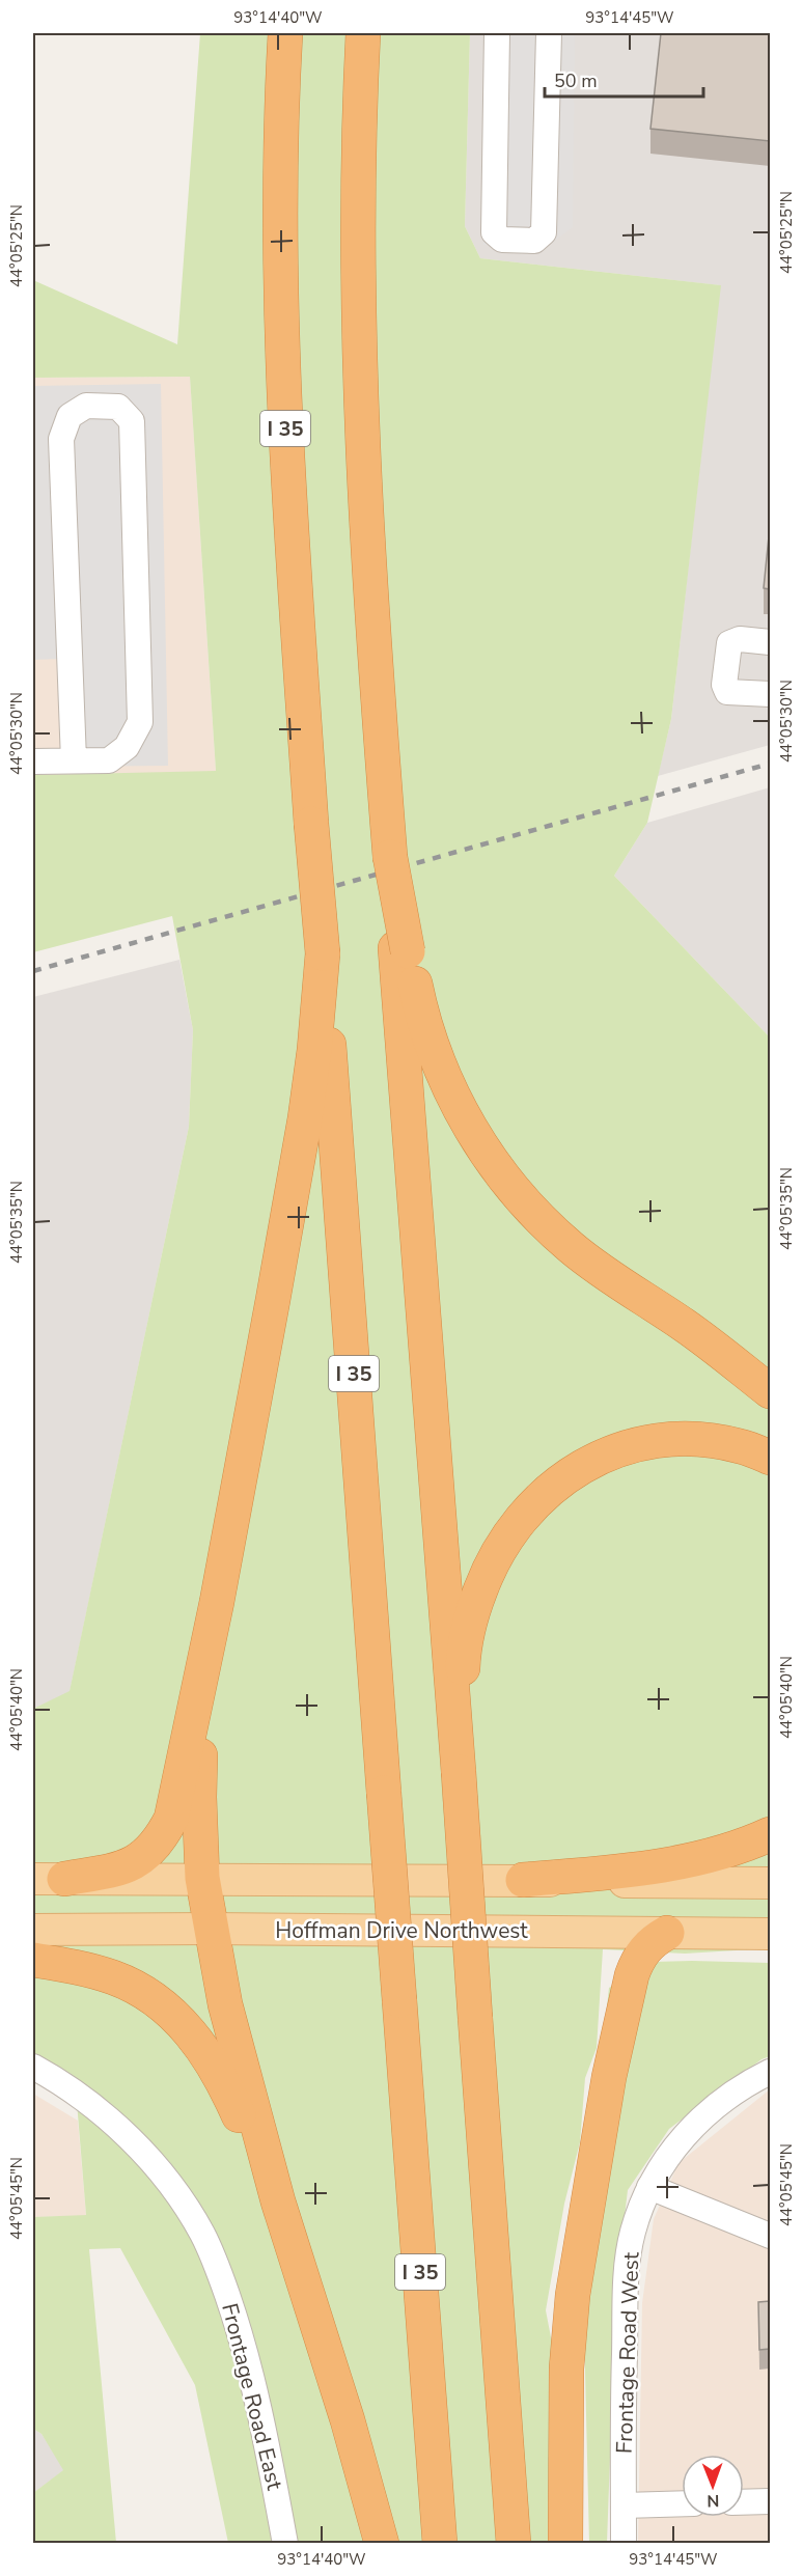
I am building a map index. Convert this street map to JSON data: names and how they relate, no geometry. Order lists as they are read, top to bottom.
{
  "streets": {
    "highway": ["I 35"],
    "main road": ["Hoffman Drive Northwest"],
    "street": ["Frontage Road West", "Frontage Road East"]
  },
  "scale_bar": "50 m",
  "north": "bottom",
  "coordinates": [
    "93°14'40\"W",
    "93°14'45\"W",
    "44°05'25\"N",
    "44°05'30\"N",
    "44°05'35\"N",
    "44°05'40\"N",
    "44°05'45\"N"
  ]
}
